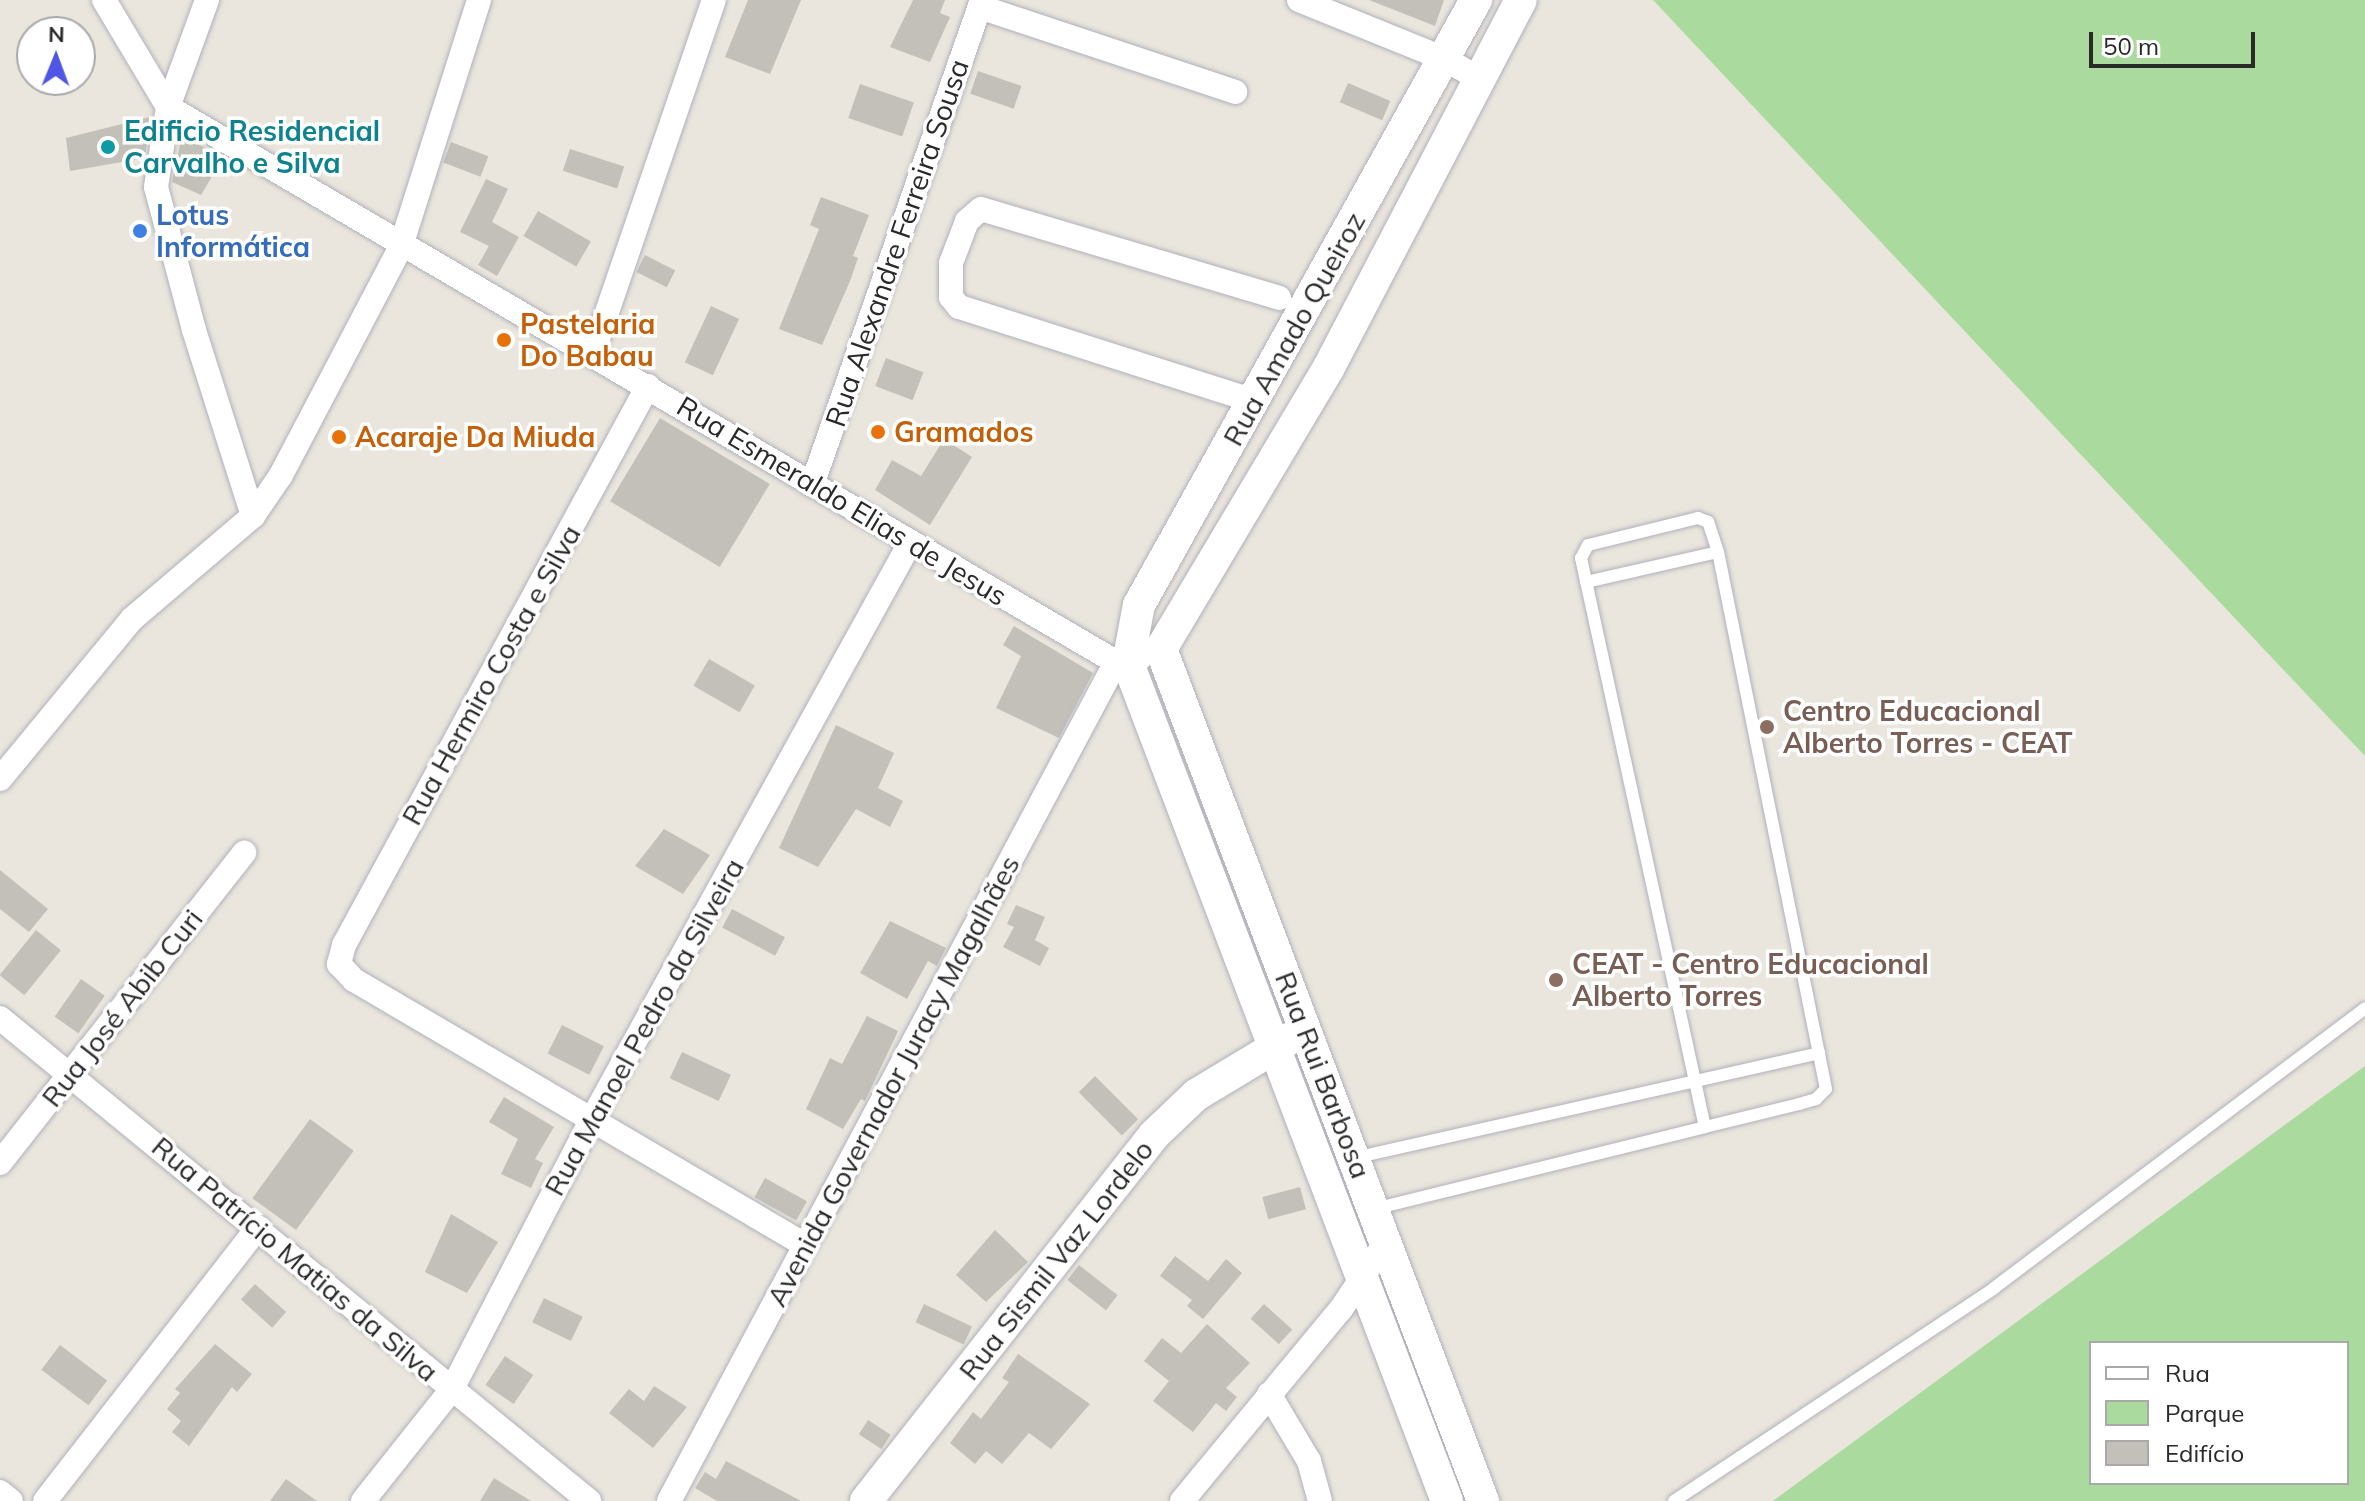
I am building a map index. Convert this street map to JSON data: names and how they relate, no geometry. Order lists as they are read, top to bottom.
{
  "streets": {
    "street": [
      "Rua Alexandre Ferreira Sousa",
      "Rua Amado Queiroz",
      "Rua Esmeraldo Elias de Jesus",
      "Rua Hermiro Costa e Silva",
      "Rua José Abib Curi",
      "Rua Manoel Pedro da Silveira",
      "Rua Rui Barbosa",
      "Avenida Governador Juracy Magalhães",
      "Rua Patrício Matias da Silva",
      "Rua Sismil Vaz Lordelo"
    ]
  },
  "crossings": [
    ["Rua Alexandre Ferreira Sousa", "Rua Esmeraldo Elias de Jesus"],
    ["Rua Amado Queiroz", "Rua Esmeraldo Elias de Jesus"],
    ["Rua Amado Queiroz", "Rua Rui Barbosa"],
    ["Rua Amado Queiroz", "Avenida Governador Juracy Magalhães"],
    ["Rua Esmeraldo Elias de Jesus", "Rua Hermiro Costa e Silva"],
    ["Rua Esmeraldo Elias de Jesus", "Rua Manoel Pedro da Silveira"],
    ["Rua Esmeraldo Elias de Jesus", "Rua Rui Barbosa"],
    ["Rua Esmeraldo Elias de Jesus", "Avenida Governador Juracy Magalhães"],
    ["Rua Hermiro Costa e Silva", "Rua Manoel Pedro da Silveira"],
    ["Rua José Abib Curi", "Rua Patrício Matias da Silva"],
    ["Rua Manoel Pedro da Silveira", "Rua Patrício Matias da Silva"],
    ["Rua Rui Barbosa", "Avenida Governador Juracy Magalhães"],
    ["Rua Rui Barbosa", "Rua Sismil Vaz Lordelo"]
  ],
  "places": [
    "Edificio Residencial Carvalho e Silva",
    "Lotus Informática",
    "Pastelaria Do Babau",
    "Gramados",
    "Acaraje Da Miuda",
    "Centro Educacional Alberto Torres - CEAT",
    "CEAT - Centro Educacional Alberto Torres"
  ],
  "legend": ["Rua", "Parque", "Edifício"],
  "scale_bar": "50 m",
  "north": "top"
}
